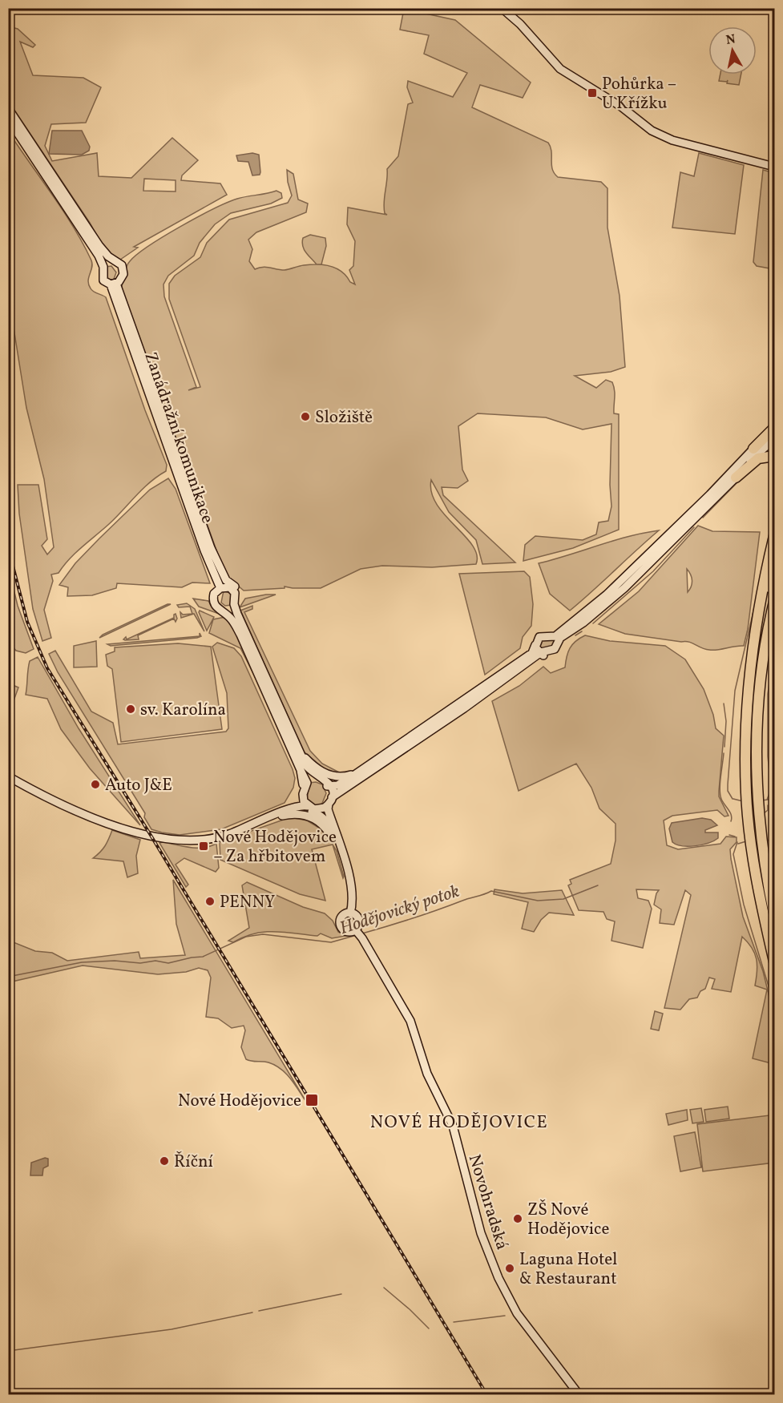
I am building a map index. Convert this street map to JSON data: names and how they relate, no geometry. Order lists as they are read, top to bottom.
{
  "streets": {
    "main road": ["Zanádražní komunikace", "Novohradská"]
  },
  "districts": ["NOVÉ HODĚJOVICE"],
  "water": ["Hodějovický potok"],
  "places": {
    "transit": ["Pohůrka – U Křížku", "Nové Hodějovice – Za hřbitovem", "Nové Hodějovice"],
    "other": [
      "Složiště",
      "sv. Karolína",
      "Auto J&E",
      "PENNY",
      "Říční",
      "ZŠ Nové Hodějovice",
      "Laguna Hotel & Restaurant"
    ]
  },
  "north": "top"
}
